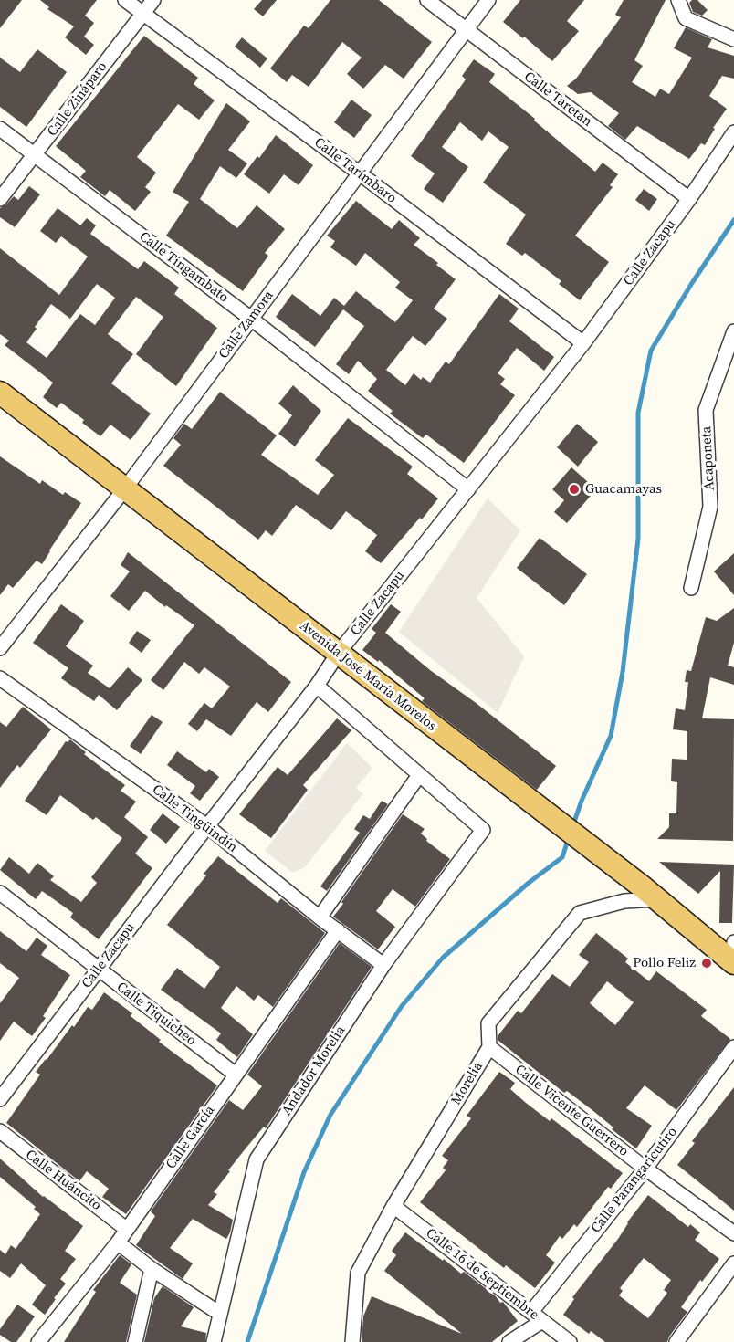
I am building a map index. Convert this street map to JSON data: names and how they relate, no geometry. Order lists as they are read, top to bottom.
{
  "streets": {
    "main road": ["Avenida José María Morelos"],
    "street": [
      "Calle Zináparo",
      "Calle Taretan",
      "Calle Tarímbaro",
      "Calle Zacapu",
      "Calle Tingambato",
      "Calle Zamora",
      "Acaponeta",
      "Calle Tingüindín",
      "Calle Tiquicheo",
      "Andador Morelia",
      "Morelia",
      "Calle Vicente Guerrero",
      "Calle García",
      "Calle Huáncito",
      "Calle Parangaricutiro",
      "Calle 16 de Septiembre"
    ]
  },
  "crossings": [
    ["Calle Zináparo", "Calle Tarímbaro"],
    ["Calle Zináparo", "Calle Tingambato"],
    ["Calle Taretan", "Calle Zacapu"],
    ["Calle Taretan", "Calle Zamora"],
    ["Calle Tarímbaro", "Calle Zacapu"],
    ["Calle Tarímbaro", "Calle Zamora"],
    ["Calle Zacapu", "Calle Tingambato"],
    ["Calle Zacapu", "Avenida José María Morelos"],
    ["Calle Zacapu", "Calle Tingüindín"],
    ["Calle Zacapu", "Calle Tiquicheo"],
    ["Calle Tingambato", "Calle Zamora"],
    ["Calle Zamora", "Avenida José María Morelos"],
    ["Avenida José María Morelos", "Morelia"],
    ["Calle Tingüindín", "Andador Morelia"],
    ["Calle Tingüindín", "Calle García"],
    ["Calle Tiquicheo", "Calle García"],
    ["Morelia", "Calle Vicente Guerrero"],
    ["Morelia", "Calle 16 de Septiembre"],
    ["Calle Vicente Guerrero", "Calle Parangaricutiro"],
    ["Calle García", "Calle Huáncito"],
    ["Calle Parangaricutiro", "Calle 16 de Septiembre"]
  ],
  "places": ["Guacamayas", "Pollo Feliz"]
}
